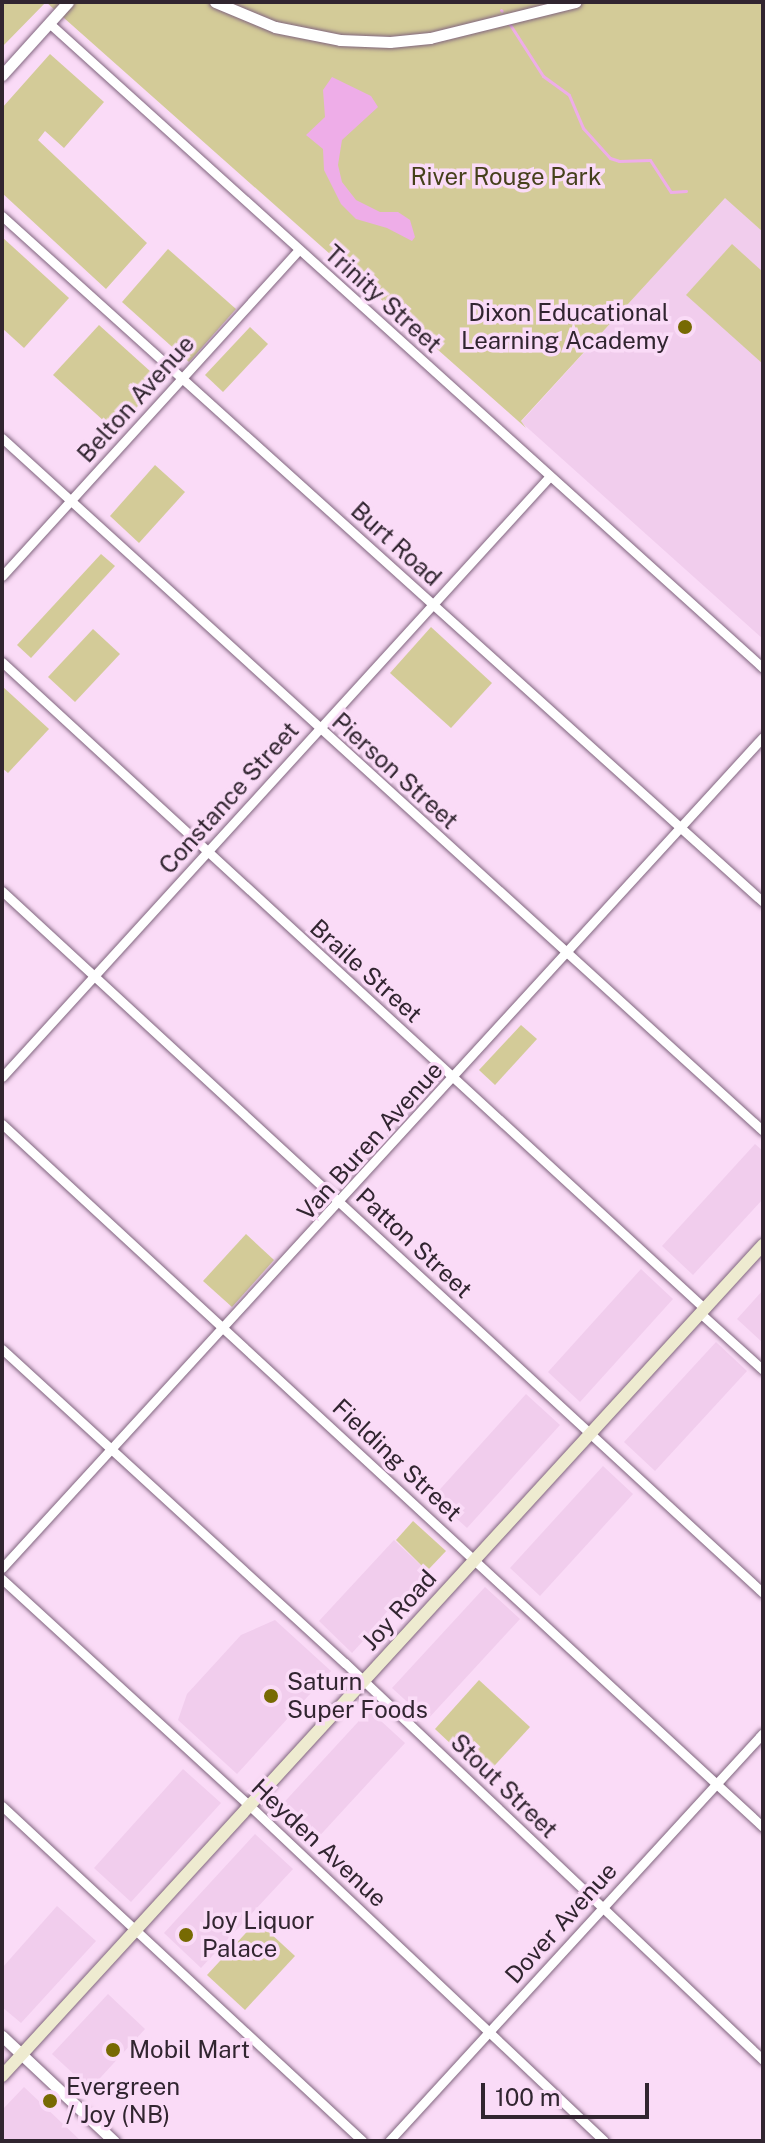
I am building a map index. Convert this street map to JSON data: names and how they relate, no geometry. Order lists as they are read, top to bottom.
{
  "streets": {
    "main road": ["Joy Road"],
    "street": [
      "Trinity Street",
      "Belton Avenue",
      "Burt Road",
      "Pierson Street",
      "Constance Street",
      "Braile Street",
      "Van Buren Avenue",
      "Patton Street",
      "Fielding Street",
      "Stout Street",
      "Heyden Avenue",
      "Dover Avenue"
    ]
  },
  "crossings": [
    ["Trinity Street", "Belton Avenue"],
    ["Trinity Street", "Constance Street"],
    ["Belton Avenue", "Burt Road"],
    ["Belton Avenue", "Pierson Street"],
    ["Burt Road", "Constance Street"],
    ["Burt Road", "Van Buren Avenue"],
    ["Pierson Street", "Constance Street"],
    ["Pierson Street", "Van Buren Avenue"],
    ["Constance Street", "Braile Street"],
    ["Constance Street", "Patton Street"],
    ["Braile Street", "Van Buren Avenue"],
    ["Braile Street", "Joy Road"],
    ["Van Buren Avenue", "Patton Street"],
    ["Van Buren Avenue", "Fielding Street"],
    ["Van Buren Avenue", "Stout Street"],
    ["Patton Street", "Joy Road"],
    ["Fielding Street", "Joy Road"],
    ["Fielding Street", "Dover Avenue"],
    ["Joy Road", "Stout Street"],
    ["Joy Road", "Heyden Avenue"],
    ["Stout Street", "Dover Avenue"],
    ["Heyden Avenue", "Dover Avenue"]
  ],
  "parks": ["River Rouge Park"],
  "places": [
    "Dixon Educational Learning Academy",
    "Saturn Super Foods",
    "Joy Liquor Palace",
    "Mobil Mart",
    "Evergreen / Joy (NB)"
  ],
  "scale_bar": "100 m"
}
